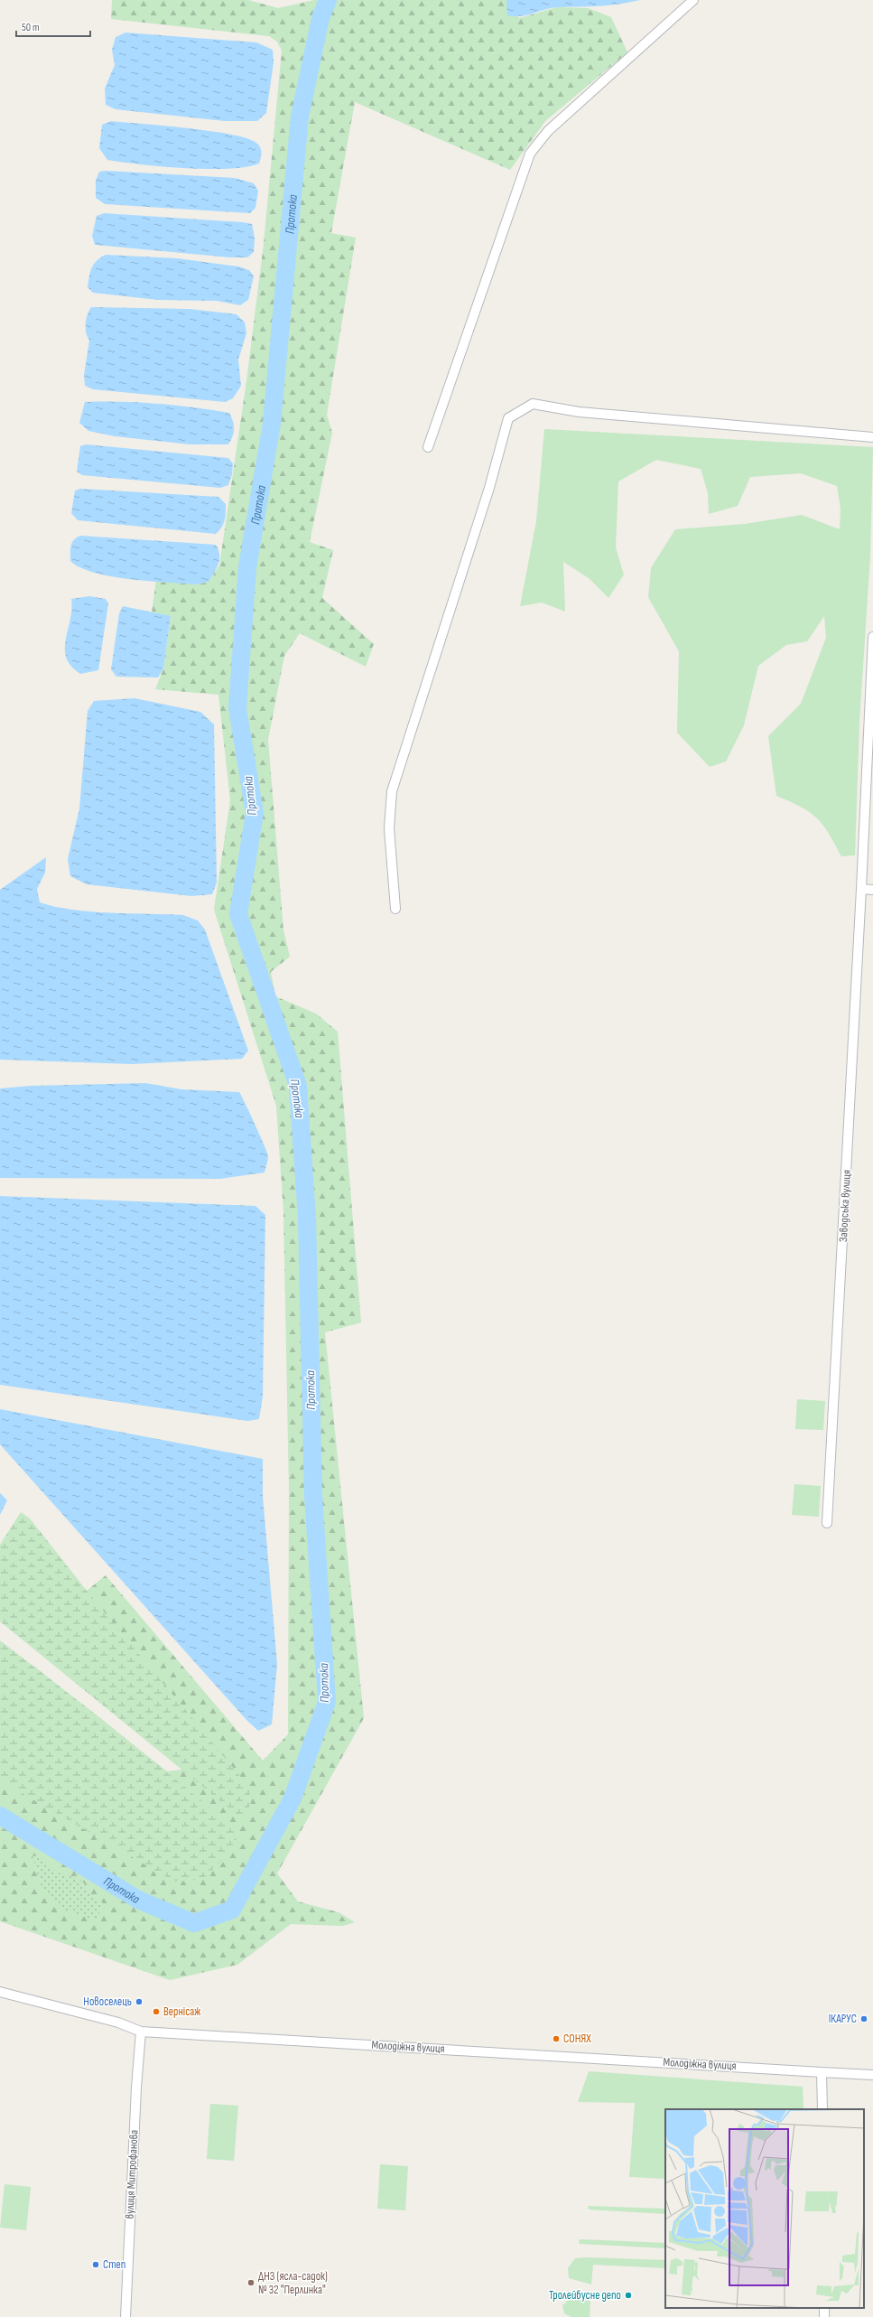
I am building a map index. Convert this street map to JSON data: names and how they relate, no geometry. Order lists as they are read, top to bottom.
{
  "streets": {
    "street": ["Заводська вулиця", "Молодіжна вулиця", "вулиця Митрофанова"]
  },
  "crossings": [
    ["Молодіжна вулиця", "вулиця Митрофанова"]
  ],
  "water": ["Протока"],
  "places": [
    "Новоселець",
    "Вернісаж",
    "ІКАРУС",
    "СОНЯХ",
    "Степ",
    "ДНЗ (ясла-садок) № 32 \"Перлинка\"",
    "Тролейбусне депо"
  ],
  "scale_bar": "50 m"
}
